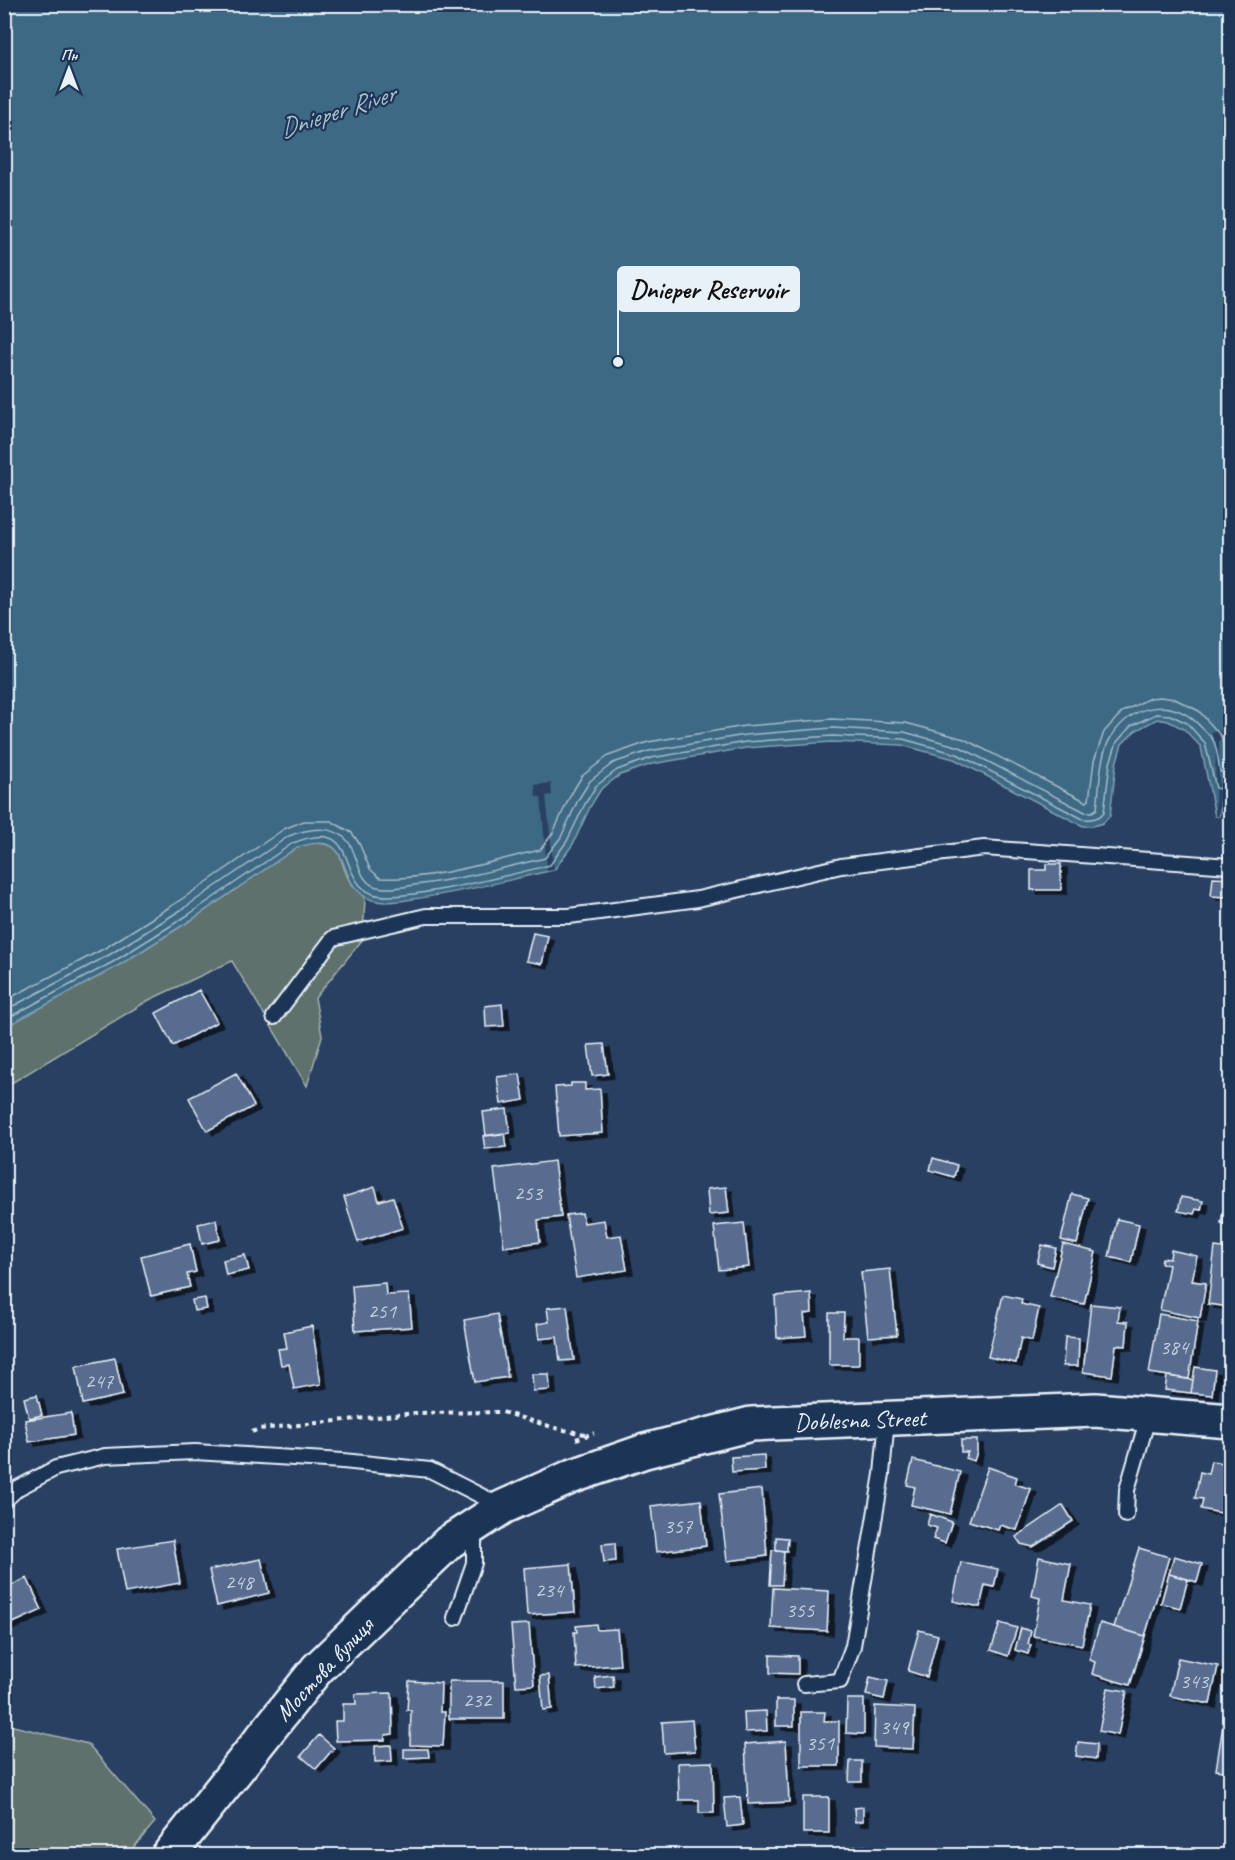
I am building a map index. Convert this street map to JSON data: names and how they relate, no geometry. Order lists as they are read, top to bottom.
{
  "streets": {
    "street": ["Doblesna Street", "Мостова вулиця"]
  },
  "crossings": [
    ["Doblesna Street", "Мостова вулиця"]
  ],
  "water": ["Dnieper River"],
  "places": ["Dnieper Reservoir"],
  "house_numbers": [
    "253",
    "251",
    "384",
    "247",
    "357",
    "248",
    "234",
    "355",
    "343",
    "232",
    "349",
    "351"
  ],
  "north": "top"
}
